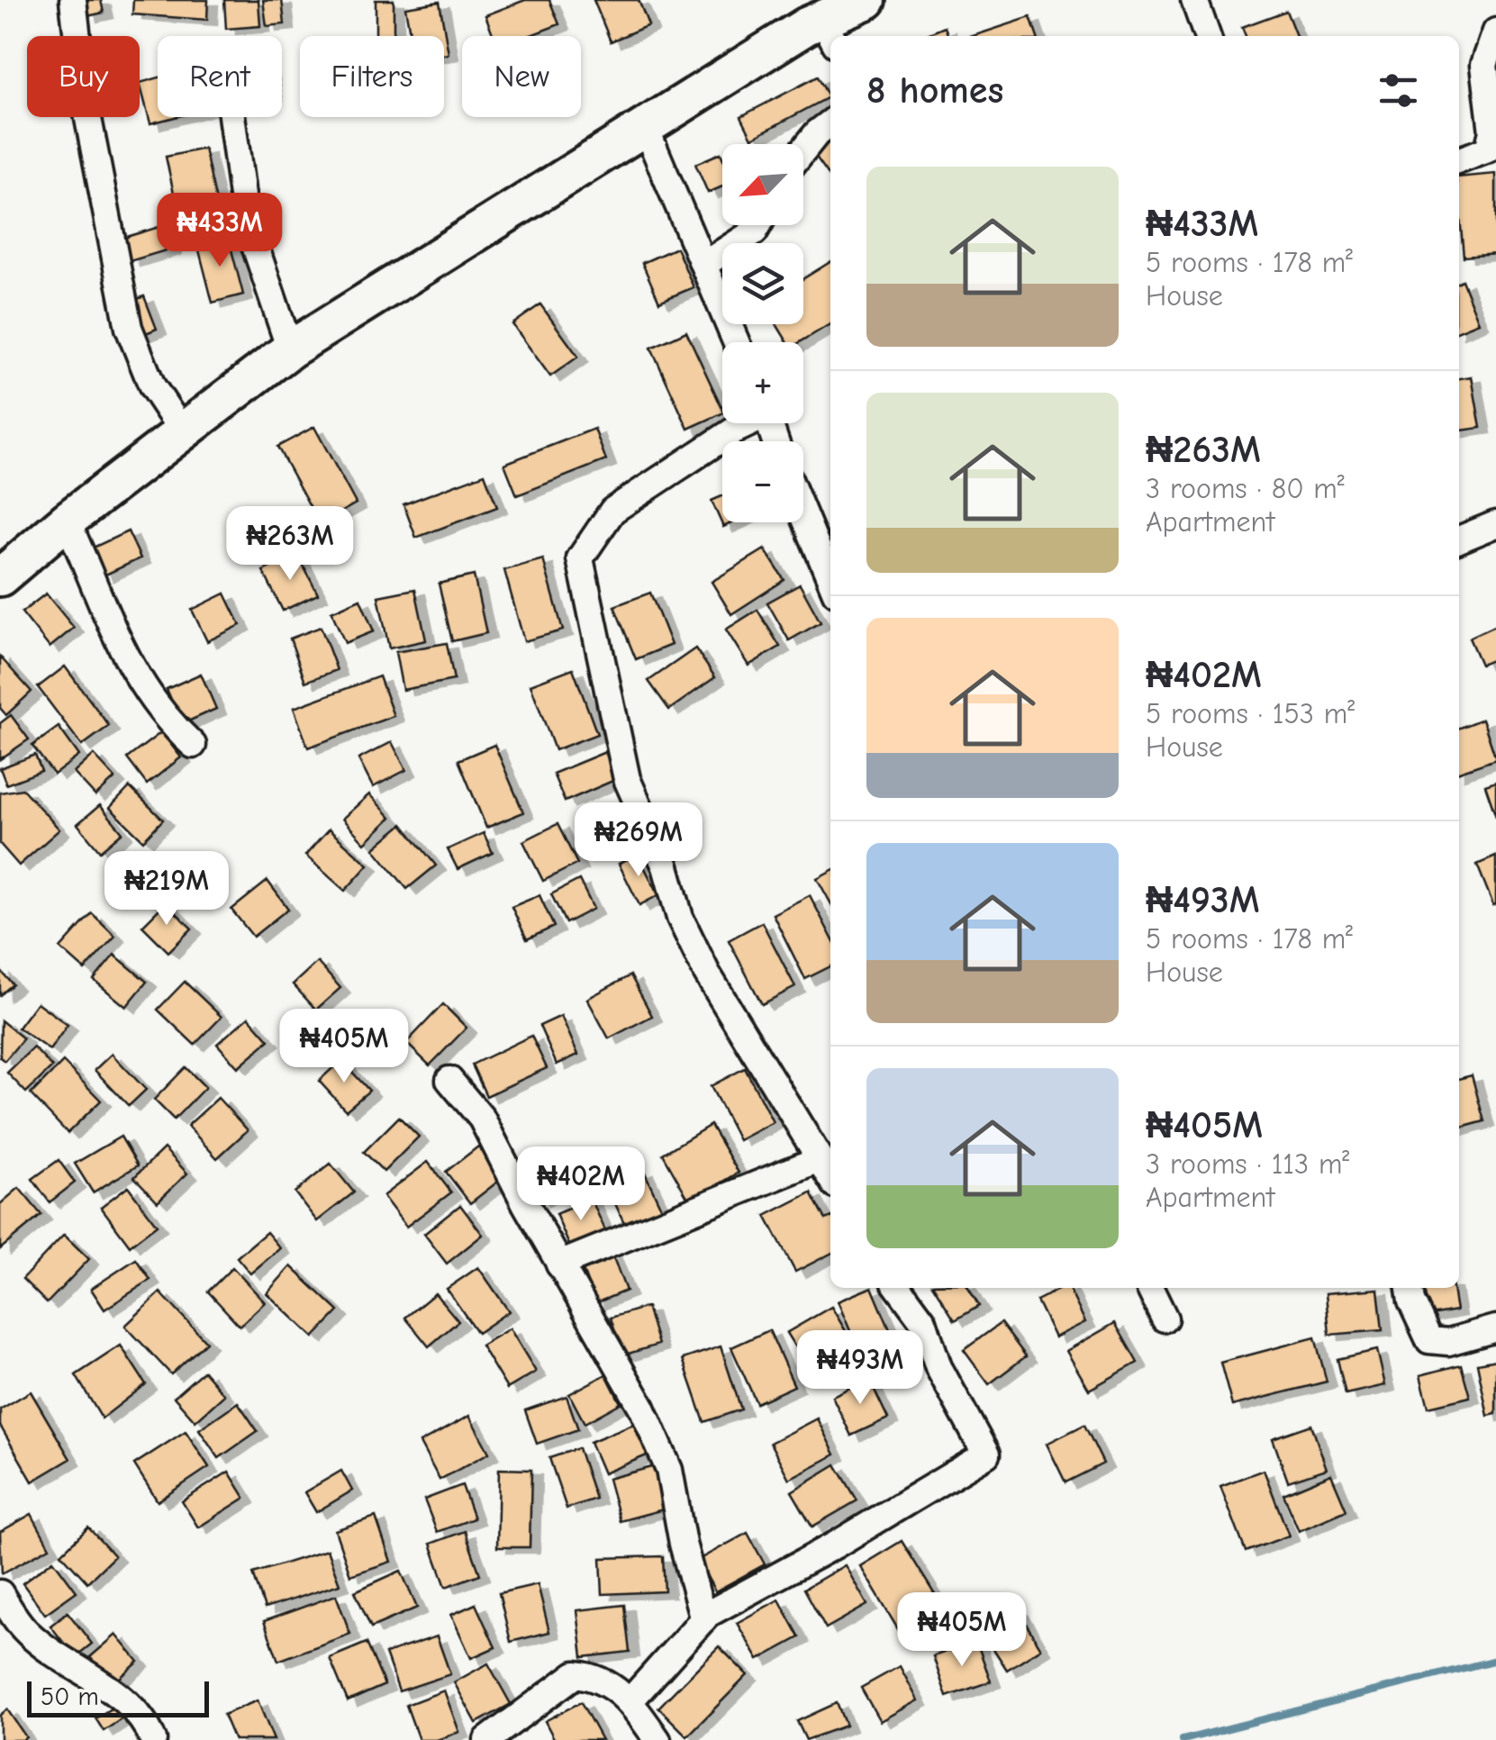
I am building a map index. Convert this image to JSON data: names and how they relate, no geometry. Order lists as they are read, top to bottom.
{
  "scale_bar": "50 m",
  "north": "bottom left",
  "page": {
    "chip": [
      "Buy",
      "Rent",
      "Filters",
      "New"
    ],
    "heading": "8 homes",
    "map_buttons": ["+", "−"],
    "list": [
      {
        "name": "₦433M",
        "note": "5 rooms · 178 m² · House"
      },
      {
        "name": "₦263M",
        "note": "3 rooms · 80 m² · Apartment"
      },
      {
        "name": "₦402M",
        "note": "5 rooms · 153 m² · House"
      },
      {
        "name": "₦493M",
        "note": "5 rooms · 178 m² · House"
      },
      {
        "name": "₦405M",
        "note": "3 rooms · 113 m² · Apartment"
      }
    ],
    "price": [
      "₦433M",
      "₦263M",
      "₦269M",
      "₦219M",
      "₦405M",
      "₦402M",
      "₦493M",
      "₦405M"
    ],
    "scale": "50 m"
  }
}
